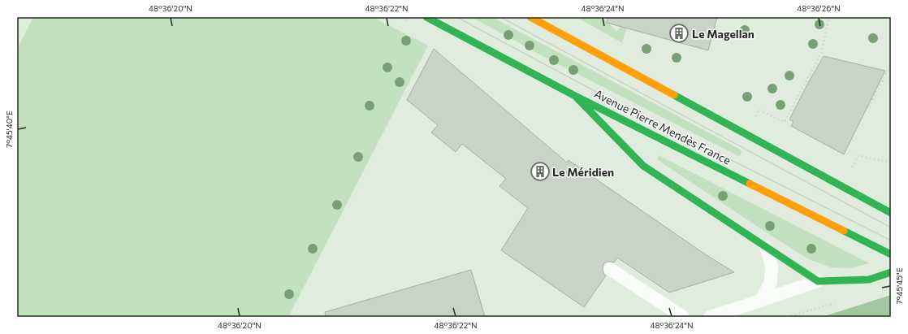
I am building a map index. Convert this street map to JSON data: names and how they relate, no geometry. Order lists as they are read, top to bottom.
{
  "streets": {
    "main road": ["Avenue Pierre Mendès France"]
  },
  "places": {
    "building": ["Le Magellan", "Le Méridien"]
  },
  "coordinates": [
    "48°36'20\"N",
    "48°36'22\"N",
    "48°36'24\"N",
    "48°36'26\"N",
    "7°45'40\"E",
    "7°45'45\"E"
  ]
}
